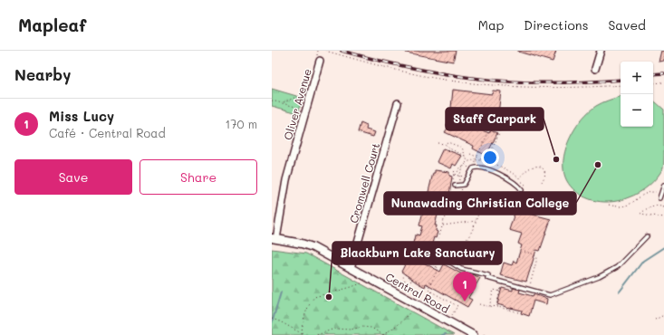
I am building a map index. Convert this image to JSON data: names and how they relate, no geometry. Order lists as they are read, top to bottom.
{
  "streets": {
    "street": ["Oliver Avenue", "Cromwell Court", "Central Road"]
  },
  "crossings": [
    ["Oliver Avenue", "Central Road"],
    ["Cromwell Court", "Central Road"]
  ],
  "places": ["Staff Carpark", "Nunawading Christian College", "Blackburn Lake Sanctuary"],
  "page": {
    "header": "Mapleaf",
    "nav": ["Map", "Directions", "Saved"],
    "heading": "Nearby",
    "map_buttons": ["+", "−"],
    "list": [
      {
        "mark": "1",
        "name": "Miss Lucy",
        "note": "Café · Central Road",
        "value": "170 m"
      }
    ],
    "buttons": ["Save", "Share"],
    "pins": "1"
  }
}
